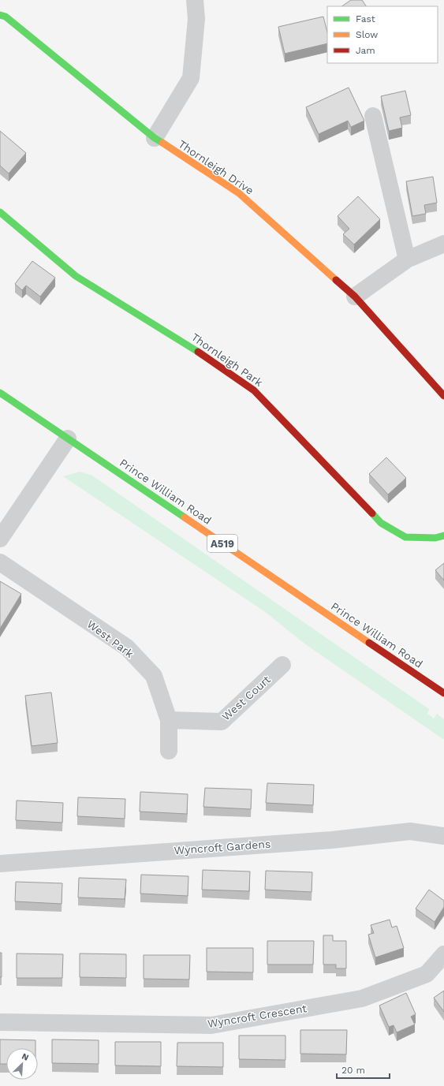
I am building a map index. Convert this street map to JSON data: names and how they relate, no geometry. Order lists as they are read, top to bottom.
{
  "streets": {
    "street": [
      "Thornleigh Drive",
      "Thornleigh Park",
      "Prince William Road",
      "A519",
      "West Park",
      "West Court",
      "Wyncroft Gardens",
      "Wyncroft Crescent"
    ]
  },
  "crossings": [
    ["West Park", "West Court"]
  ],
  "legend": ["Fast", "Slow", "Jam"],
  "scale_bar": "20 m",
  "north": "top right"
}
